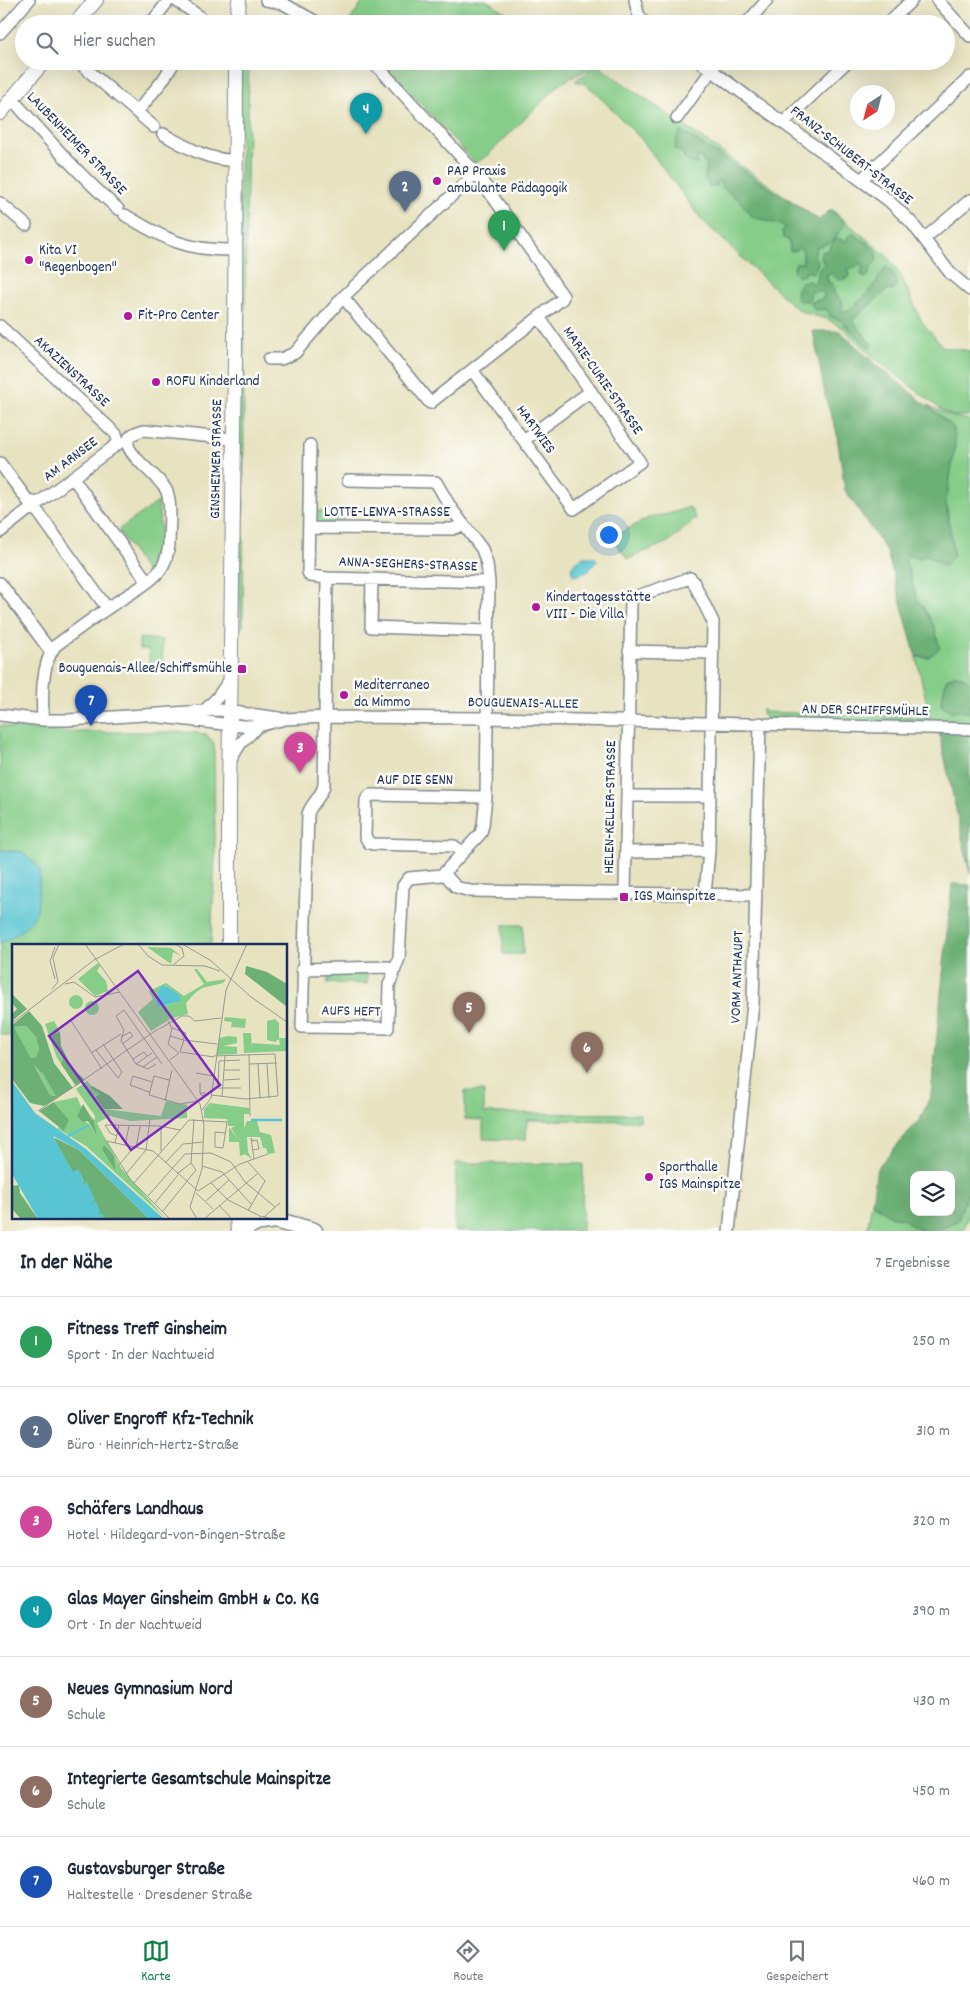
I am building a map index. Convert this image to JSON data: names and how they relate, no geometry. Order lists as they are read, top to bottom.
{
  "streets": {
    "main road": ["GINSHEIMER STRASSE"],
    "street": [
      "LAUBENHEIMER STRASSE",
      "FRANZ-SCHUBERT-STRASSE",
      "AKAZIENSTRASSE",
      "MARIE-CURIE-STRASSE",
      "HARTWIES",
      "AM ARNSEE",
      "LOTTE-LENYA-STRASSE",
      "ANNA-SEGHERS-STRASSE",
      "BOUGUENAIS-ALLEE",
      "AN DER SCHIFFSMÜHLE",
      "AUF DIE SENN",
      "HELEN-KELLER-STRASSE",
      "VORM ANTHAUPT",
      "AUFS HEFT"
    ]
  },
  "crossings": [
    ["LAUBENHEIMER STRASSE", "GINSHEIMER STRASSE"],
    ["AKAZIENSTRASSE", "AM ARNSEE"],
    ["MARIE-CURIE-STRASSE", "HARTWIES"],
    ["GINSHEIMER STRASSE", "BOUGUENAIS-ALLEE"],
    ["BOUGUENAIS-ALLEE", "AN DER SCHIFFSMÜHLE"],
    ["BOUGUENAIS-ALLEE", "HELEN-KELLER-STRASSE"],
    ["BOUGUENAIS-ALLEE", "VORM ANTHAUPT"],
    ["AN DER SCHIFFSMÜHLE", "VORM ANTHAUPT"]
  ],
  "places": {
    "other": [
      "PAP Praxis ambulante Pädagogik",
      "Kita VI \"Regenbogen\"",
      "Fit-Pro Center",
      "ROFU Kinderland",
      "Kindertagesstätte VIII - Die Villa",
      "Mediterraneo da Mimmo",
      "Sporthalle IGS Mainspitze"
    ],
    "transit": ["Bouguenais-Allee/Schiffsmühle", "IGS Mainspitze"]
  },
  "north": "bottom left",
  "page": {
    "search": "Hier suchen",
    "pins": [
      "4",
      "2",
      "1",
      "7",
      "3",
      "5",
      "6"
    ],
    "heading": ["In der Nähe", "7 Ergebnisse"],
    "list": [
      {
        "mark": "1",
        "name": "Fitness Treff Ginsheim",
        "note": "Sport · In der Nachtweid",
        "value": "250 m"
      },
      {
        "mark": "2",
        "name": "Oliver Engroff Kfz-Technik",
        "note": "Büro · Heinrich-Hertz-Straße",
        "value": "310 m"
      },
      {
        "mark": "3",
        "name": "Schäfers Landhaus",
        "note": "Hotel · Hildegard-von-Bingen-Straße",
        "value": "320 m"
      },
      {
        "mark": "4",
        "name": "Glas Mayer Ginsheim GmbH & Co. KG",
        "note": "Ort · In der Nachtweid",
        "value": "390 m"
      },
      {
        "mark": "5",
        "name": "Neues Gymnasium Nord",
        "note": "Schule",
        "value": "430 m"
      },
      {
        "mark": "6",
        "name": "Integrierte Gesamtschule Mainspitze",
        "note": "Schule",
        "value": "450 m"
      },
      {
        "mark": "7",
        "name": "Gustavsburger Straße",
        "note": "Haltestelle · Dresdener Straße",
        "value": "460 m"
      }
    ],
    "nav": ["Karte", "Route", "Gespeichert"]
  }
}
